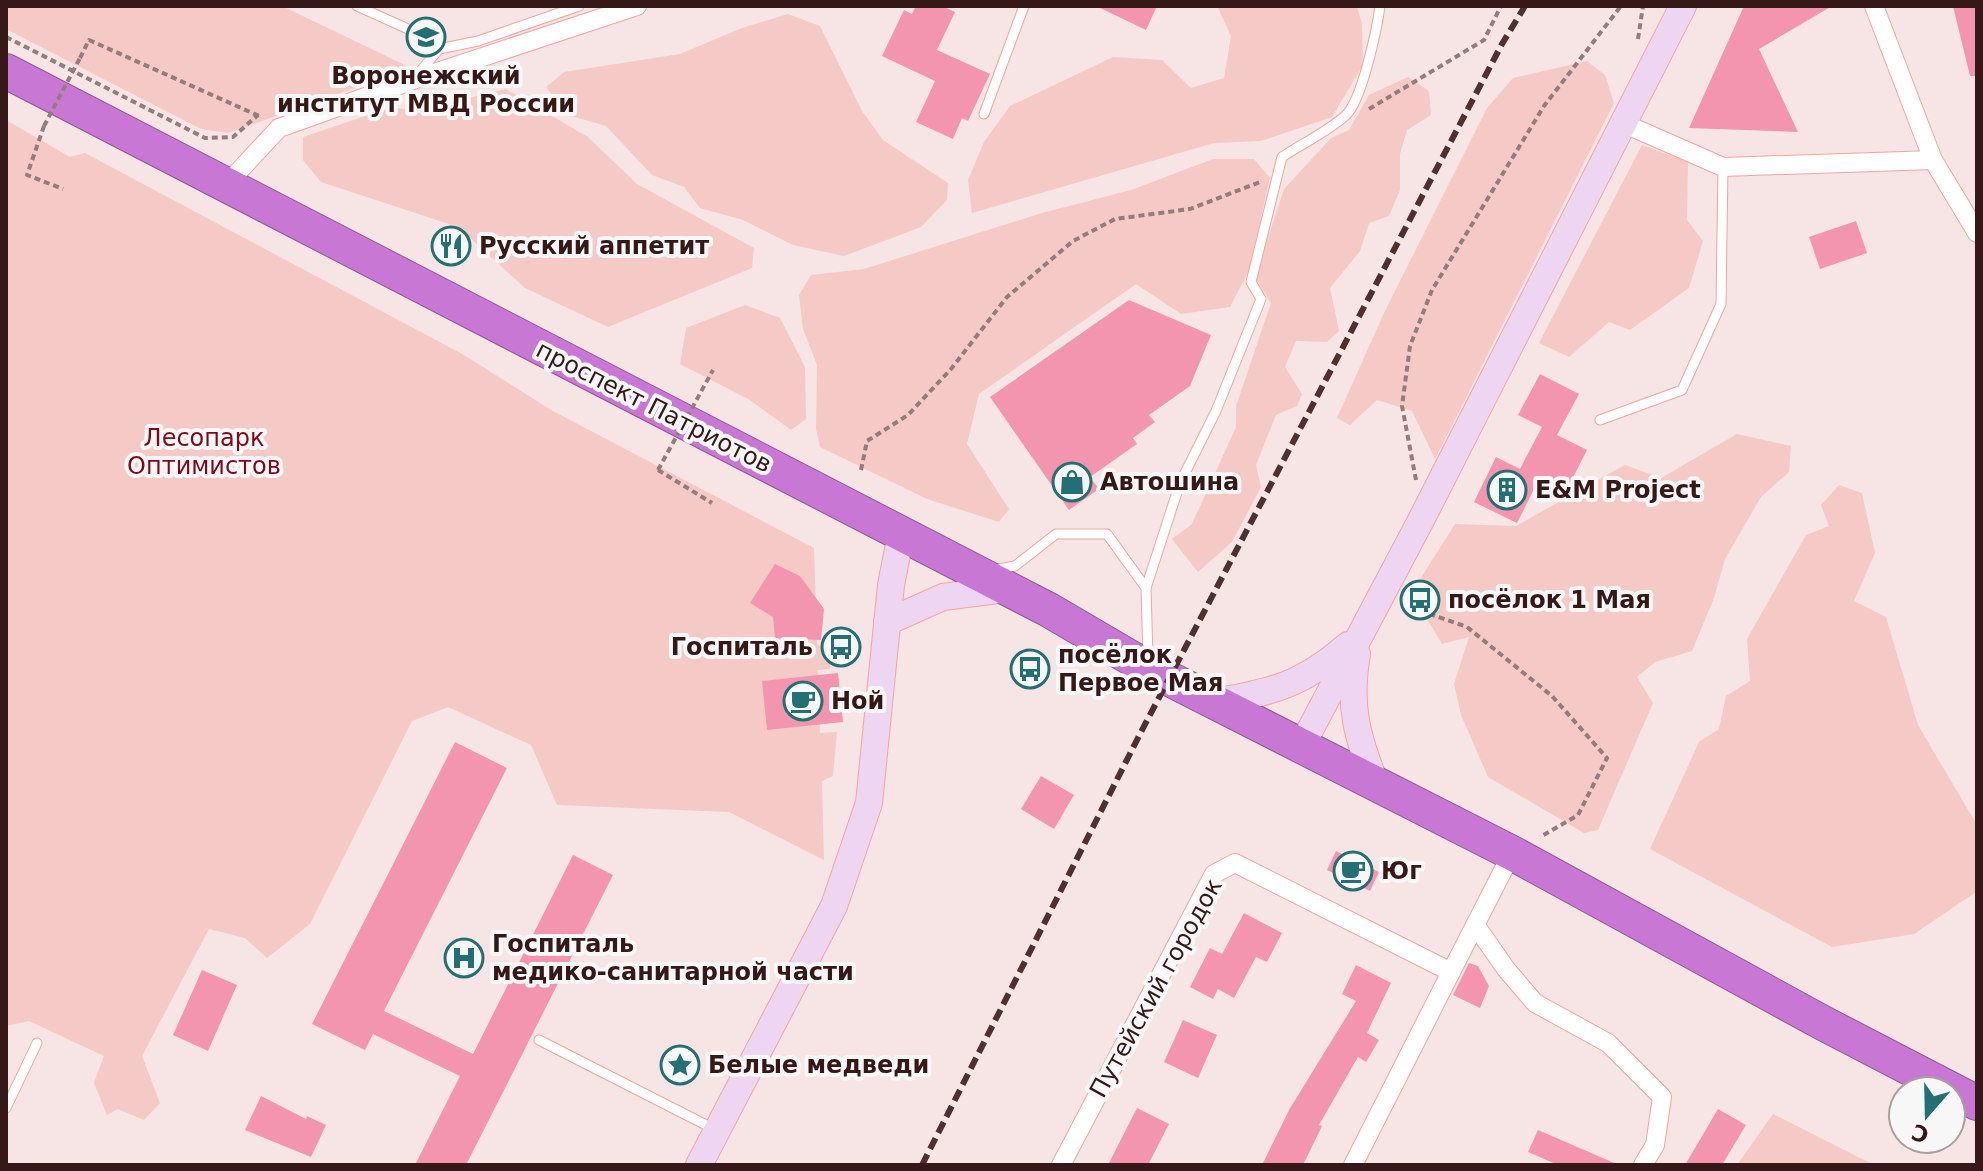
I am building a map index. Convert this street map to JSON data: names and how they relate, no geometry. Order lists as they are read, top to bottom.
{
  "streets": {
    "highway": ["проспект Патриотов"],
    "street": ["Путейский городок"]
  },
  "parks": ["Лесопарк Оптимистов"],
  "places": {
    "school or university": ["Воронежский институт МВД России"],
    "restaurant": ["Русский аппетит"],
    "shop": ["Автошина"],
    "building": ["E&M Project"],
    "bus stop": ["посёлок 1 Мая", "Госпиталь", "посёлок Первое Мая"],
    "cafe": ["Ной", "Юг"],
    "hospital": ["Госпиталь медико-санитарной части"],
    "place": ["Белые медведи"]
  },
  "north": "bottom"
}
